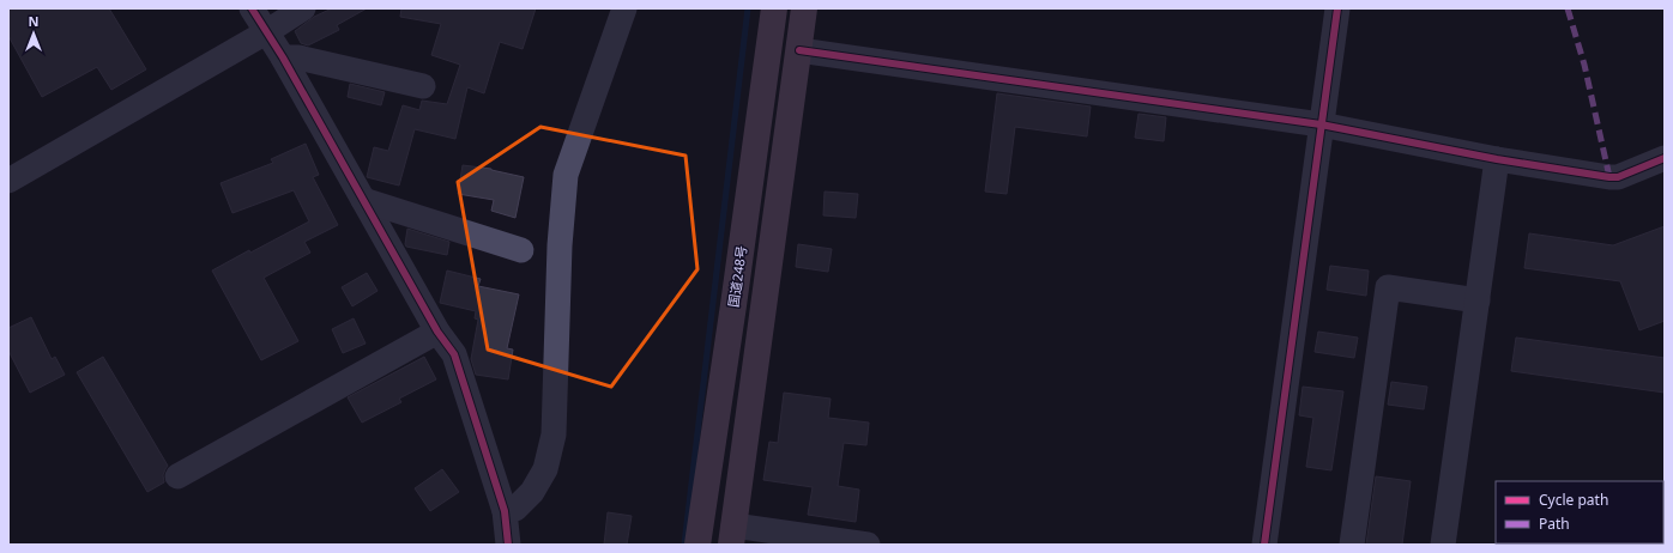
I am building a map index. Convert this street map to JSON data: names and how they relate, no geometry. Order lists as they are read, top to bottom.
{
  "streets": {
    "highway": ["国道248号"]
  },
  "legend": ["Cycle path", "Path"],
  "north": "top"
}
